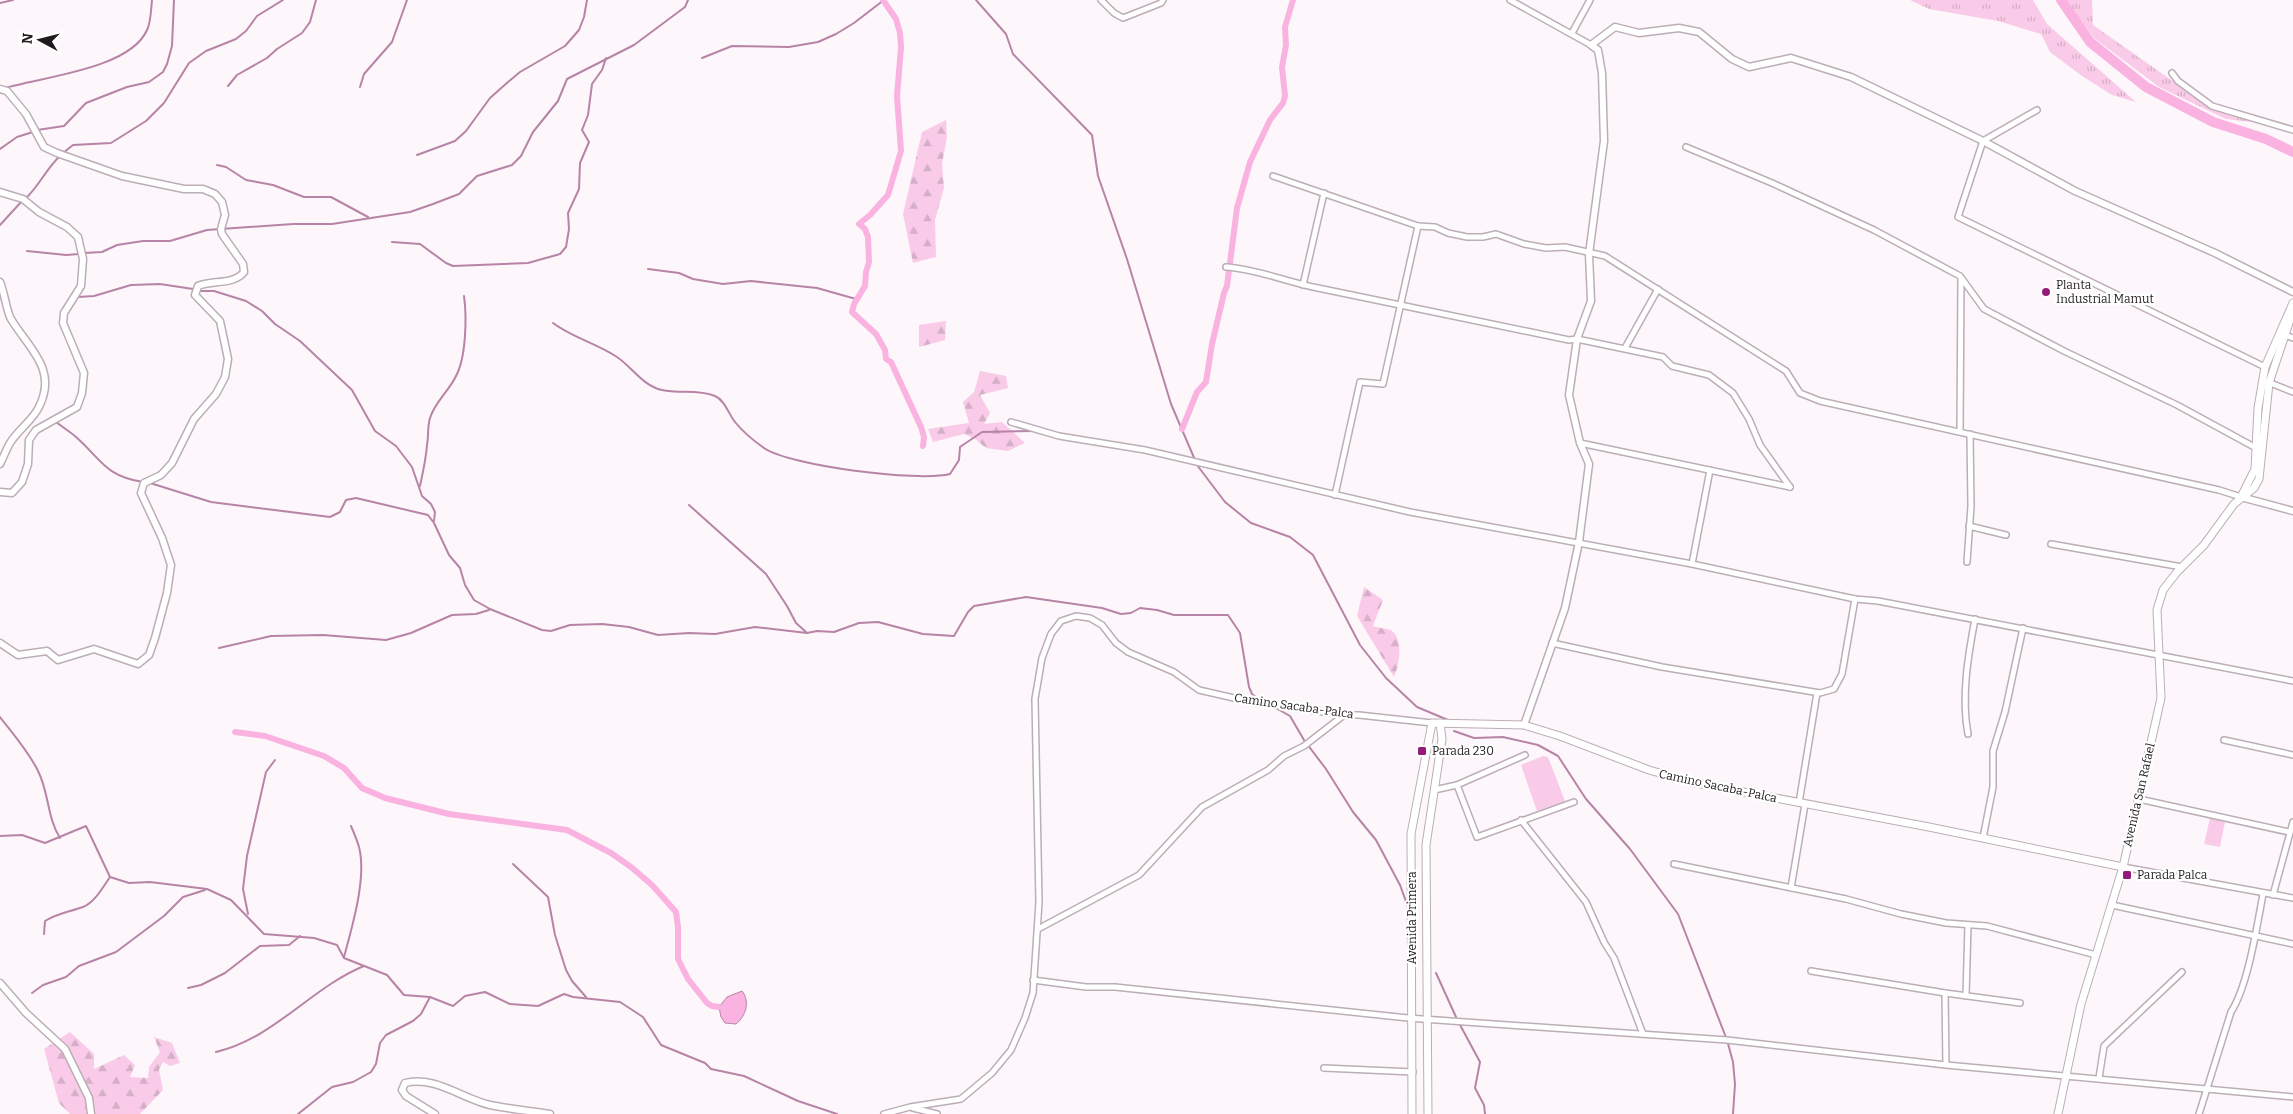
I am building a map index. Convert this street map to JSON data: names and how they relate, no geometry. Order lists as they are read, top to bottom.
{
  "streets": {
    "main road": ["Camino Sacaba-Palca", "Avenida San Rafael", "Avenida Primera"]
  },
  "crossings": [
    ["Camino Sacaba-Palca", "Avenida San Rafael"],
    ["Camino Sacaba-Palca", "Avenida Primera"]
  ],
  "places": {
    "other": ["Planta Industrial Mamut"],
    "transit": ["Parada 230", "Parada Palca"]
  },
  "north": "left"
}
